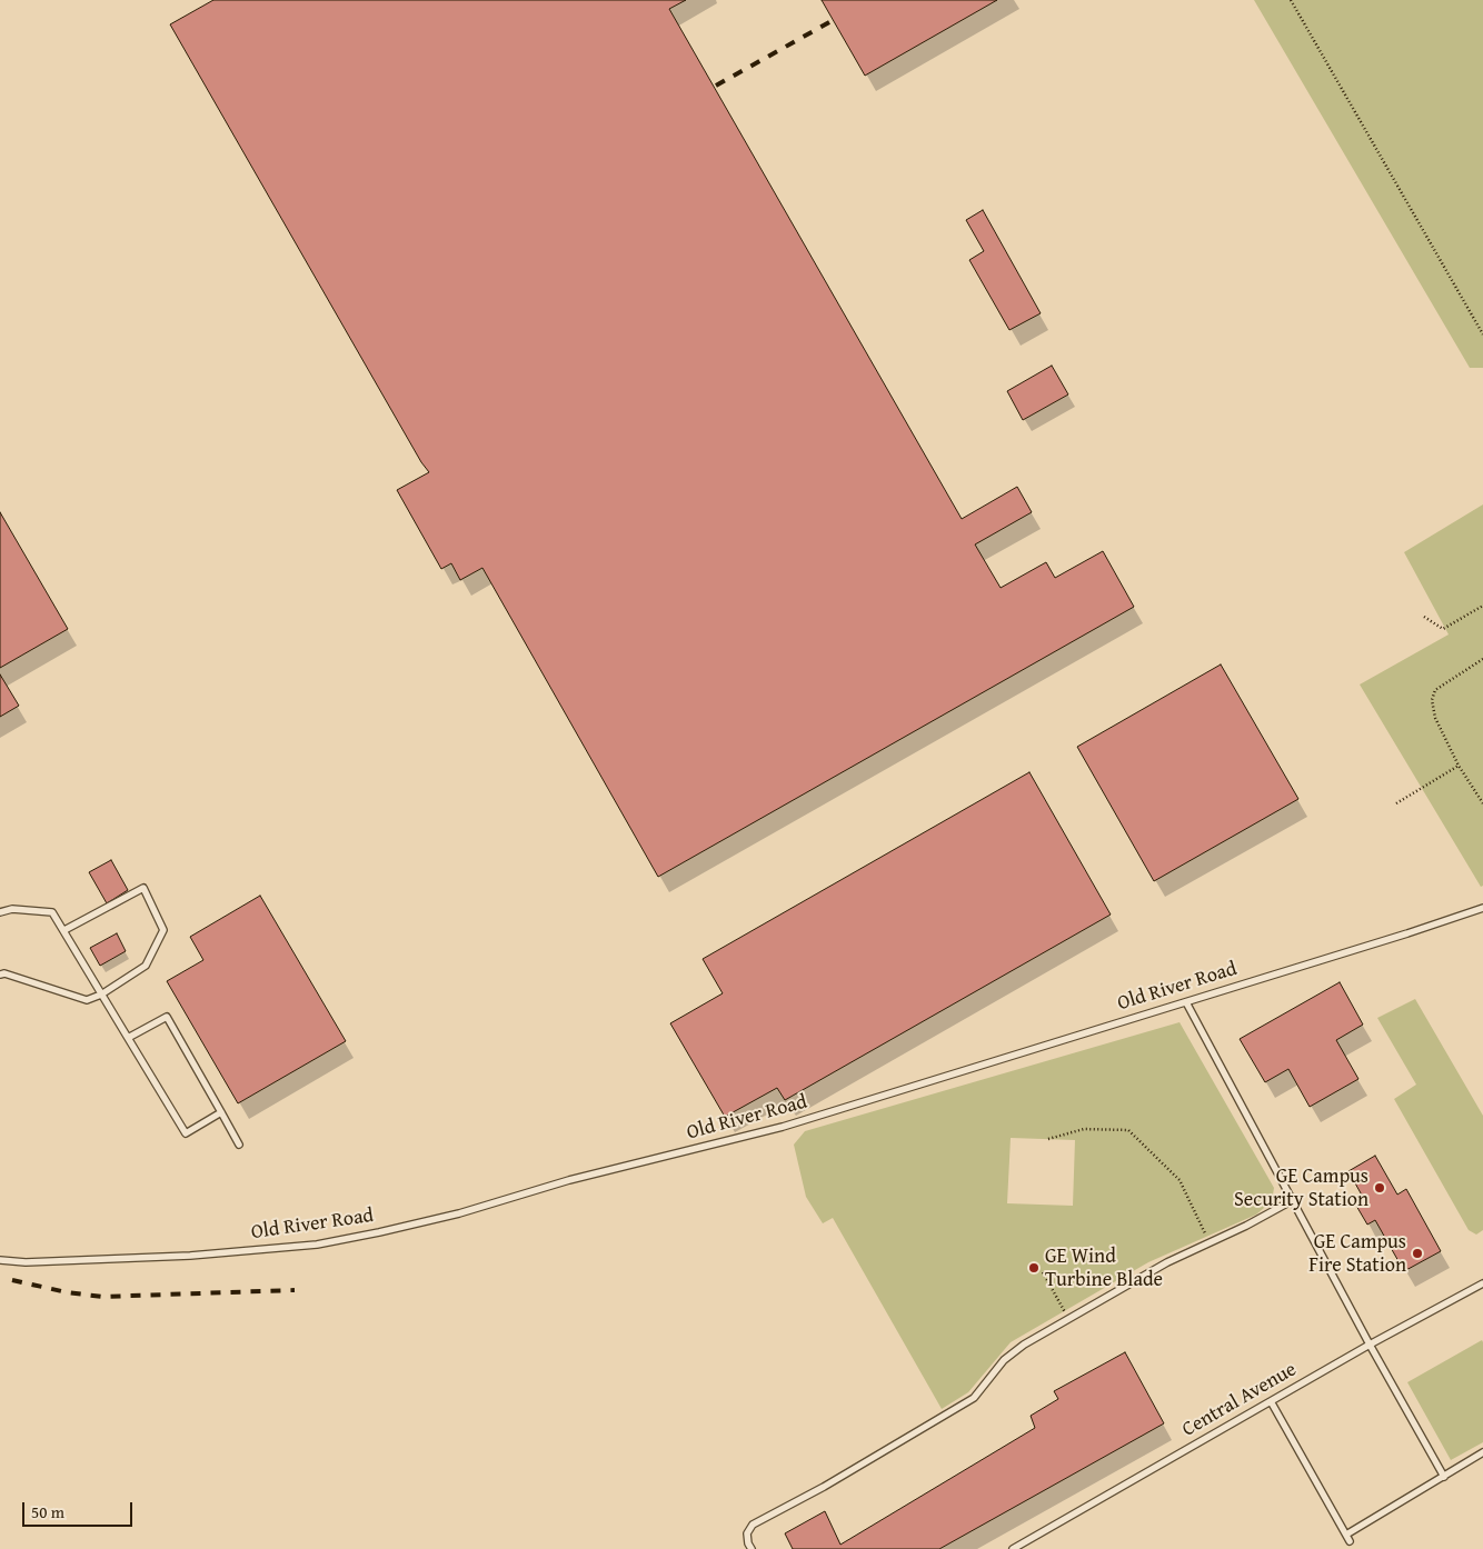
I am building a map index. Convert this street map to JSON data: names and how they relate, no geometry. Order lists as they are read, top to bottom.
{
  "streets": {
    "lane": ["Old River Road", "Central Avenue"]
  },
  "places": ["GE Campus Security Station", "GE Campus Fire Station", "GE Wind Turbine Blade"],
  "scale_bar": "50 m"
}
